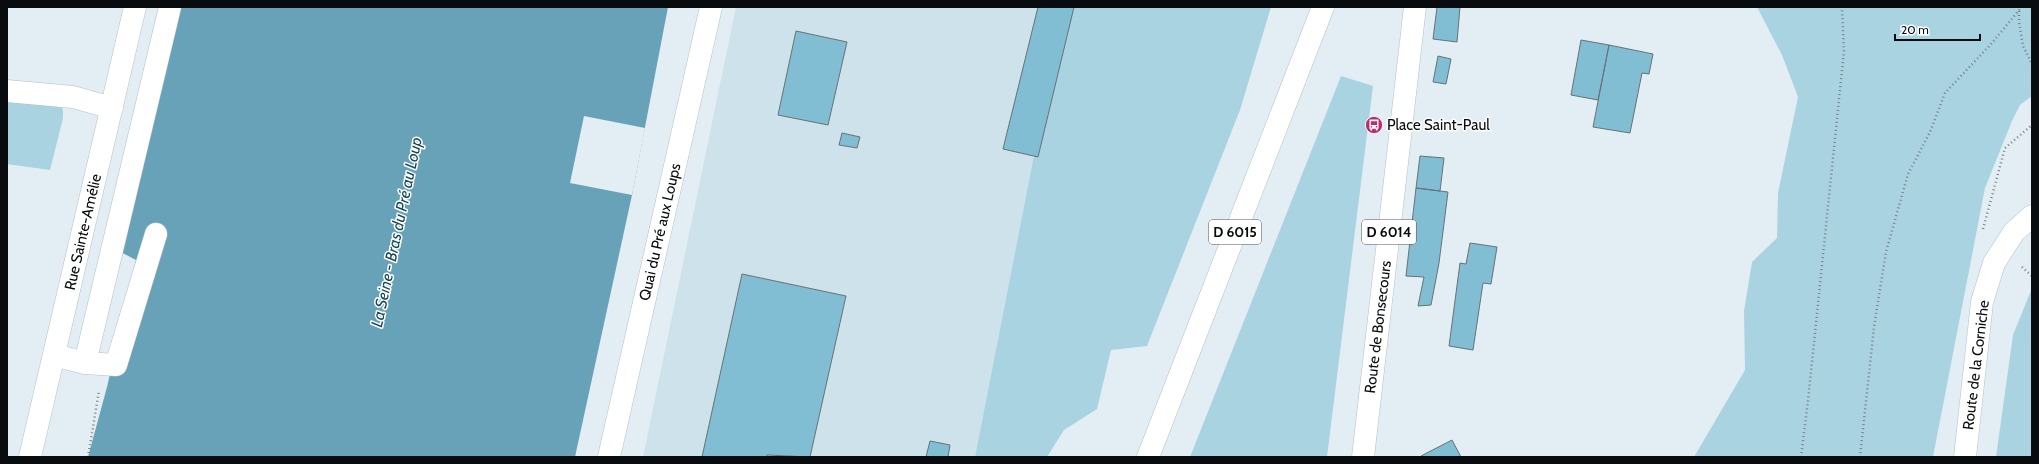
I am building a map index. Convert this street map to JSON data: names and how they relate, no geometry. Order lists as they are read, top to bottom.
{
  "streets": {
    "street": [
      "Rue Sainte-Amélie",
      "Quai du Pré aux Loups",
      "D 6015",
      "D 6014",
      "Route de Bonsecours",
      "Route de la Corniche"
    ]
  },
  "water": ["La Seine - Bras du Pré au Loup"],
  "places": {
    "bus stop": ["Place Saint-Paul"]
  },
  "scale_bar": "20 m"
}
